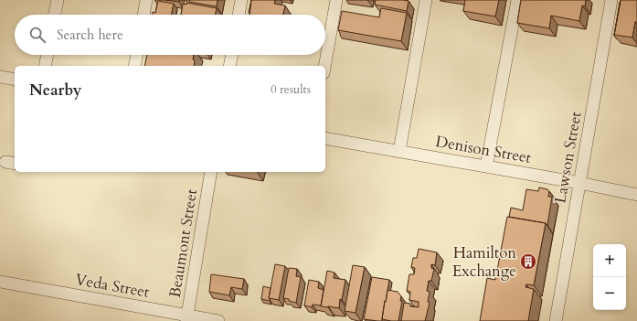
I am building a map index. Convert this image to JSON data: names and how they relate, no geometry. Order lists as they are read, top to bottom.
{
  "streets": {
    "street": [
      "Denison Street",
      "Lawson Street",
      "Beaumont Street",
      "Veda Street"
    ]
  },
  "crossings": [
    ["Denison Street", "Lawson Street"],
    ["Beaumont Street", "Veda Street"]
  ],
  "places": {
    "building": ["Hamilton Exchange"]
  },
  "page": {
    "search": "Search here",
    "heading": ["Nearby", "0 results"],
    "map_buttons": ["+", "−"]
  }
}
